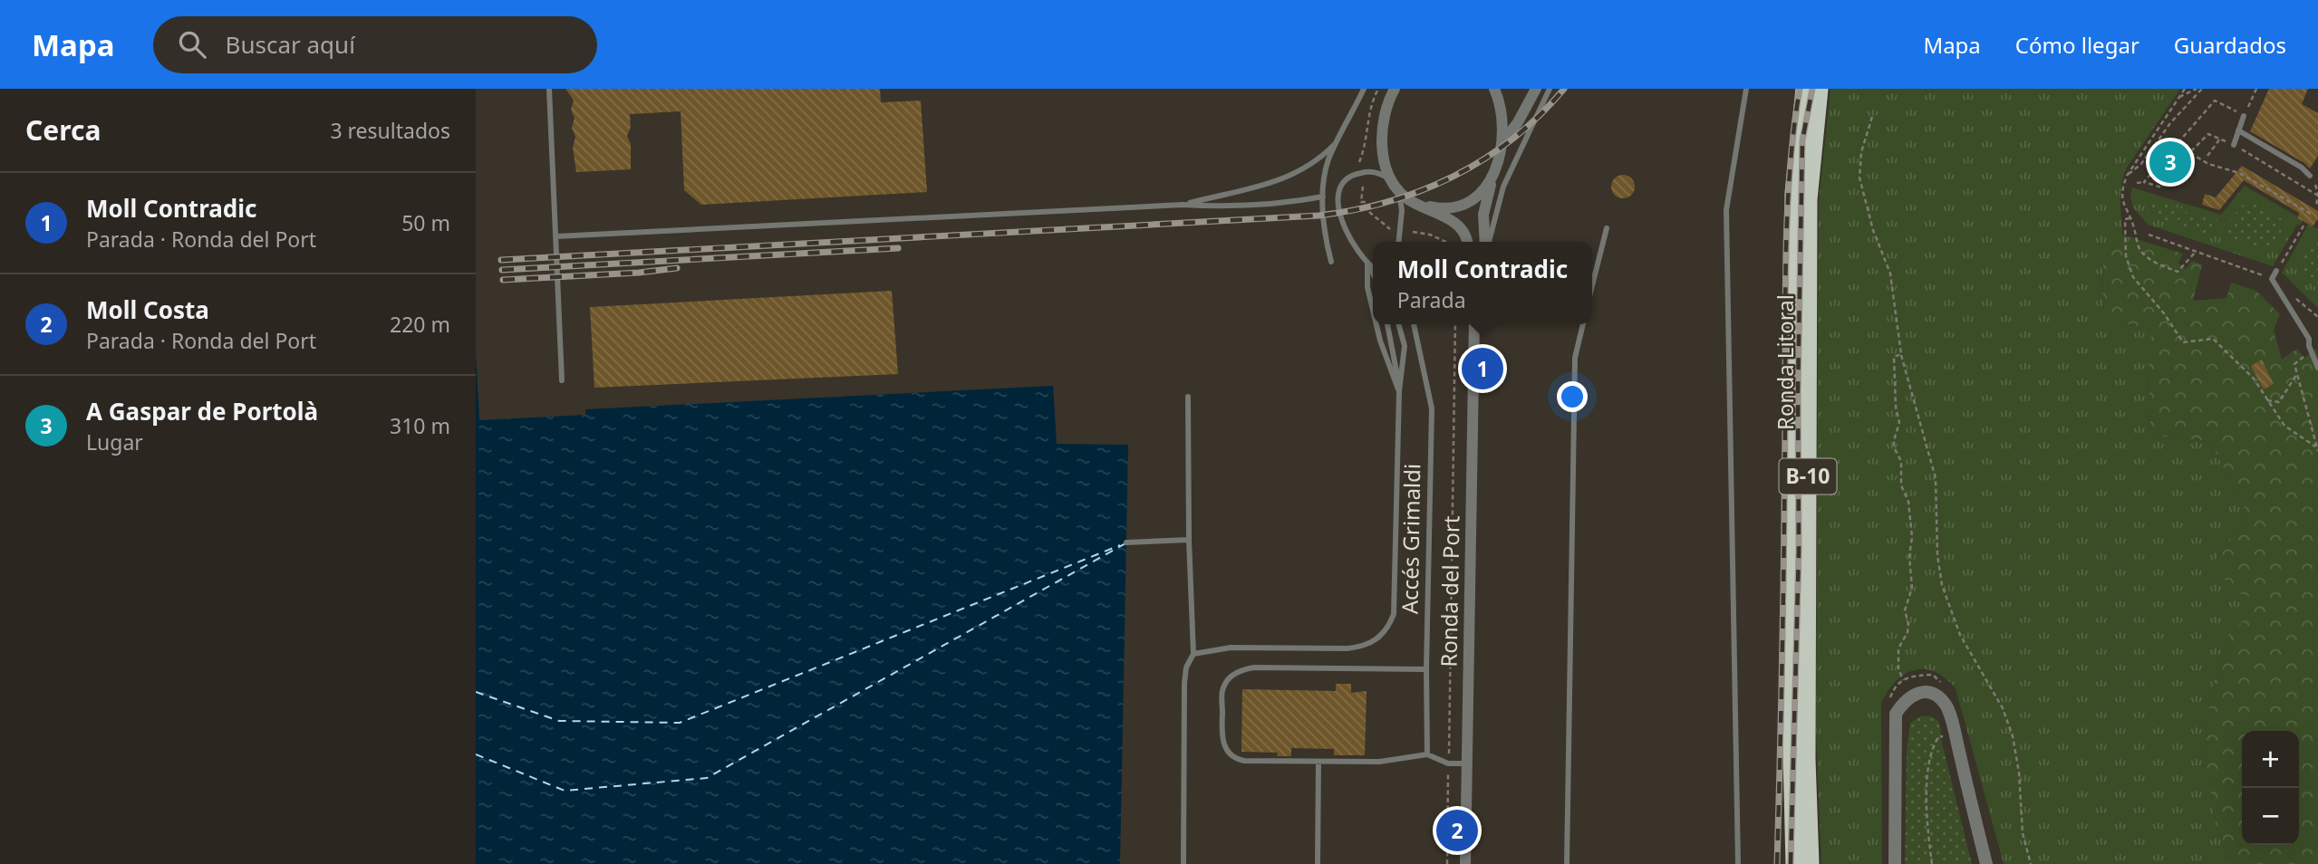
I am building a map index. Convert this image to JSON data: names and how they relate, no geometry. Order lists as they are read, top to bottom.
{
  "streets": {
    "highway": ["Ronda Litoral", "B-10"],
    "street": ["Ronda del Port"],
    "lane": ["Accés Grimaldi"]
  },
  "page": {
    "header": "Mapa",
    "search": "Buscar aquí",
    "nav": ["Mapa", "Cómo llegar", "Guardados"],
    "heading": ["Cerca", "3 resultados"],
    "pins": ["3", "1", "2"],
    "list": [
      {
        "mark": "1",
        "name": "Moll Contradic",
        "note": "Parada · Ronda del Port",
        "value": "50 m"
      },
      {
        "mark": "2",
        "name": "Moll Costa",
        "note": "Parada · Ronda del Port",
        "value": "220 m"
      },
      {
        "mark": "3",
        "name": "A Gaspar de Portolà",
        "note": "Lugar",
        "value": "310 m"
      }
    ],
    "popup": ["Moll Contradic", "Parada"],
    "map_buttons": ["+", "−"]
  }
}
